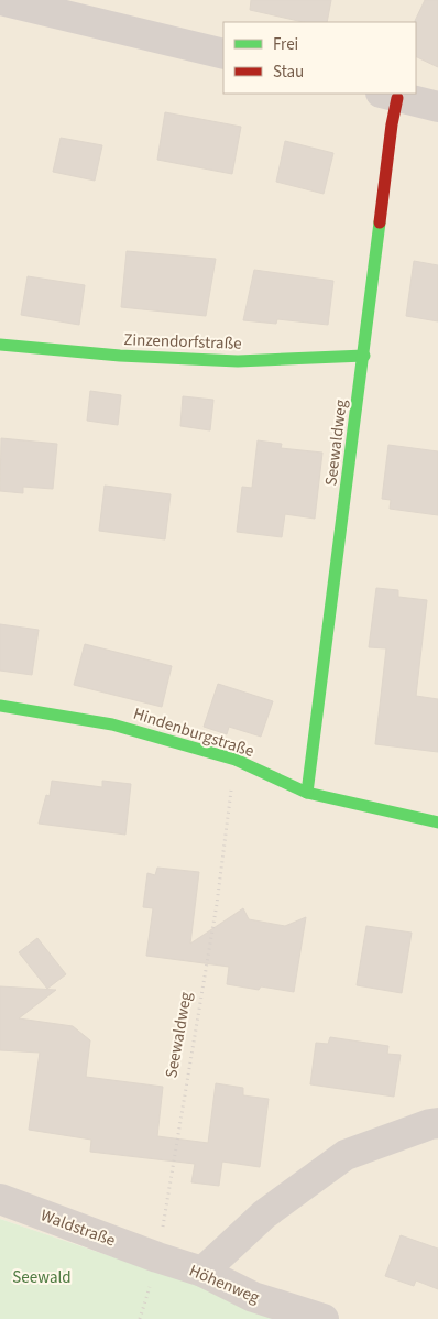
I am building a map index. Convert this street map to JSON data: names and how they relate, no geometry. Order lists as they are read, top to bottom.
{
  "streets": {
    "street": [
      "Zinzendorfstraße",
      "Seewaldweg",
      "Hindenburgstraße",
      "Waldstraße",
      "Höhenweg"
    ]
  },
  "crossings": [
    ["Zinzendorfstraße", "Seewaldweg"],
    ["Seewaldweg", "Hindenburgstraße"],
    ["Seewaldweg", "Waldstraße"],
    ["Seewaldweg", "Höhenweg"],
    ["Waldstraße", "Höhenweg"]
  ],
  "parks": ["Seewald"],
  "legend": ["Frei", "Stau"]
}
